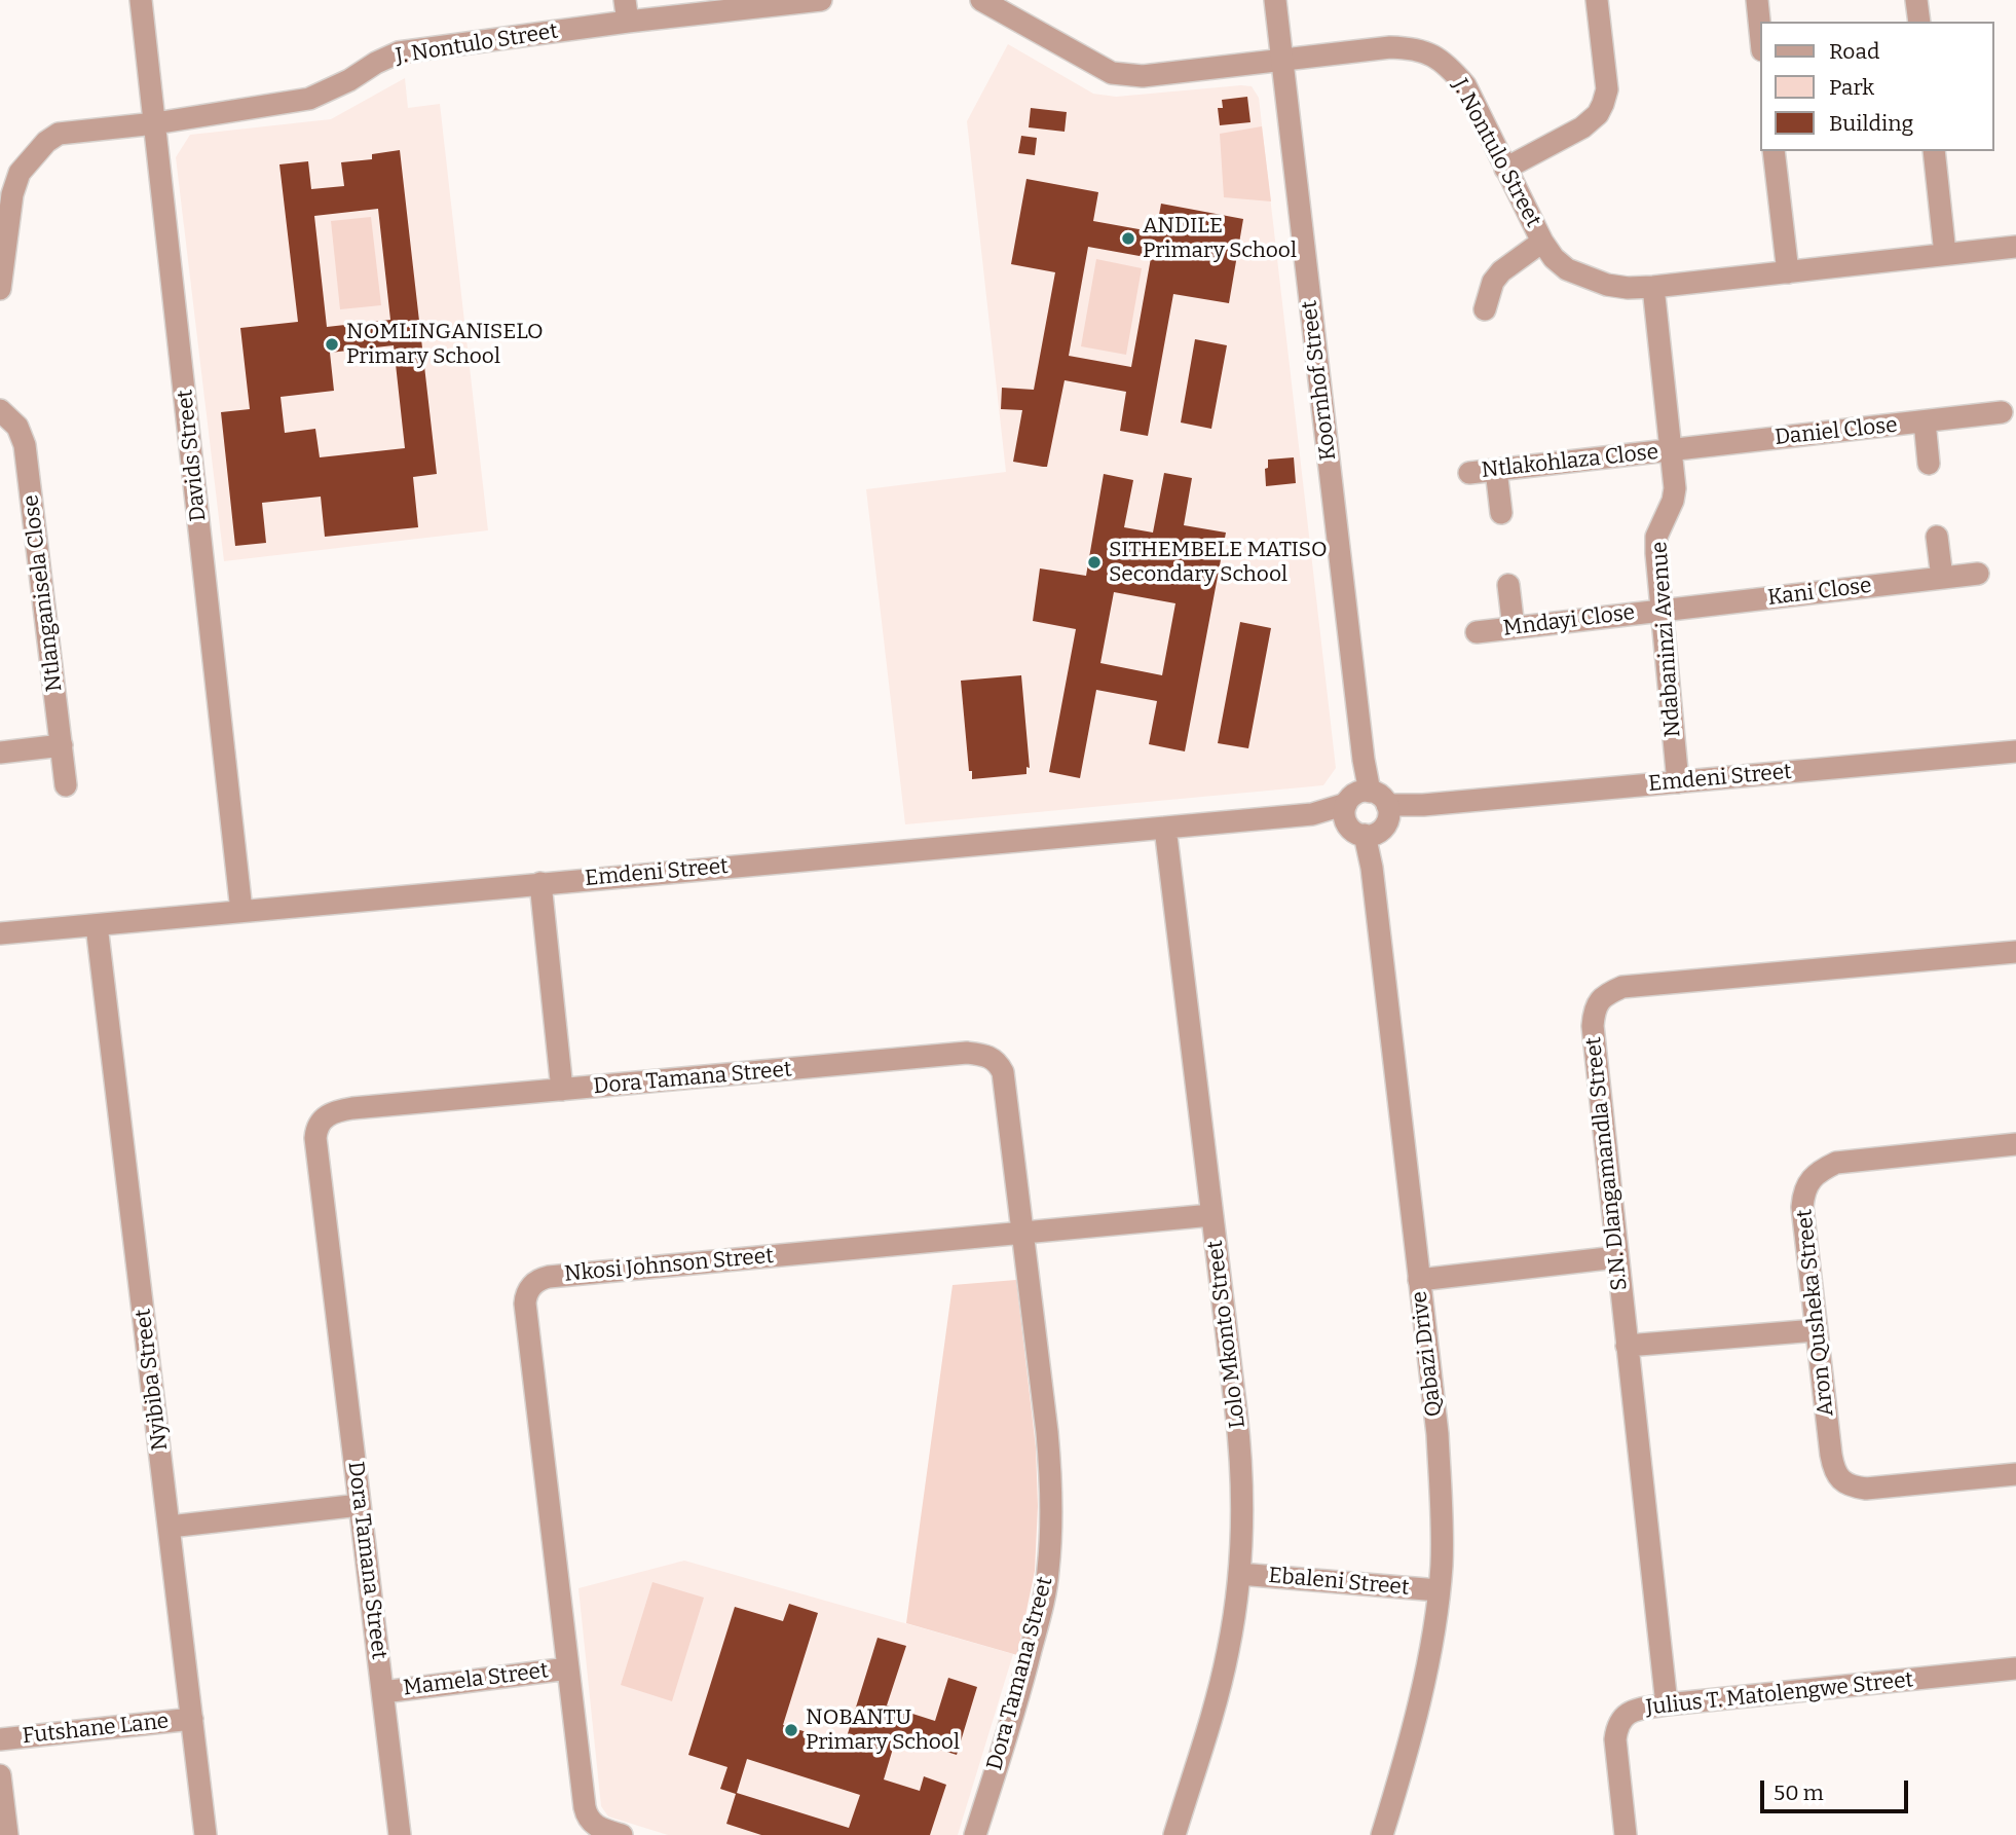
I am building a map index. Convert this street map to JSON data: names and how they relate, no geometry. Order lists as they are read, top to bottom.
{
  "streets": {
    "street": [
      "J. Nontulo Street",
      "Koornhof Street",
      "Daniel Close",
      "Davids Street",
      "Ntlakohlaza Close",
      "Kani Close",
      "Ntlanganisela Close",
      "Mndayi Close",
      "Ndabaninzi Avenue",
      "Emdeni Street",
      "Dora Tamana Street",
      "S.N. Dlangamandla Street",
      "Nkosi Johnson Street",
      "Aron Qusheka Street",
      "Lolo Mkonto Street",
      "Qabazi Drive",
      "Nyibiba Street",
      "Ebaleni Street",
      "Mamela Street",
      "Julius T. Matolengwe Street",
      "Futshane Lane"
    ]
  },
  "crossings": [
    ["J. Nontulo Street", "Koornhof Street"],
    ["J. Nontulo Street", "Davids Street"],
    ["J. Nontulo Street", "Ndabaninzi Avenue"],
    ["Koornhof Street", "Emdeni Street"],
    ["Daniel Close", "Ntlakohlaza Close"],
    ["Daniel Close", "Ndabaninzi Avenue"],
    ["Davids Street", "Emdeni Street"],
    ["Ntlakohlaza Close", "Ndabaninzi Avenue"],
    ["Kani Close", "Mndayi Close"],
    ["Kani Close", "Ndabaninzi Avenue"],
    ["Mndayi Close", "Ndabaninzi Avenue"],
    ["Ndabaninzi Avenue", "Emdeni Street"],
    ["Emdeni Street", "Lolo Mkonto Street"],
    ["Emdeni Street", "Qabazi Drive"],
    ["Emdeni Street", "Nyibiba Street"],
    ["Dora Tamana Street", "Nkosi Johnson Street"],
    ["Dora Tamana Street", "Mamela Street"],
    ["S.N. Dlangamandla Street", "Julius T. Matolengwe Street"],
    ["Nkosi Johnson Street", "Lolo Mkonto Street"],
    ["Nkosi Johnson Street", "Mamela Street"],
    ["Lolo Mkonto Street", "Ebaleni Street"],
    ["Qabazi Drive", "Ebaleni Street"],
    ["Nyibiba Street", "Futshane Lane"]
  ],
  "places": [
    "ANDILE Primary School",
    "NOMLINGANISELO Primary School",
    "SITHEMBELE MATISO Secondary School",
    "NOBANTU Primary School"
  ],
  "legend": ["Road", "Park", "Building"],
  "scale_bar": "50 m"
}
